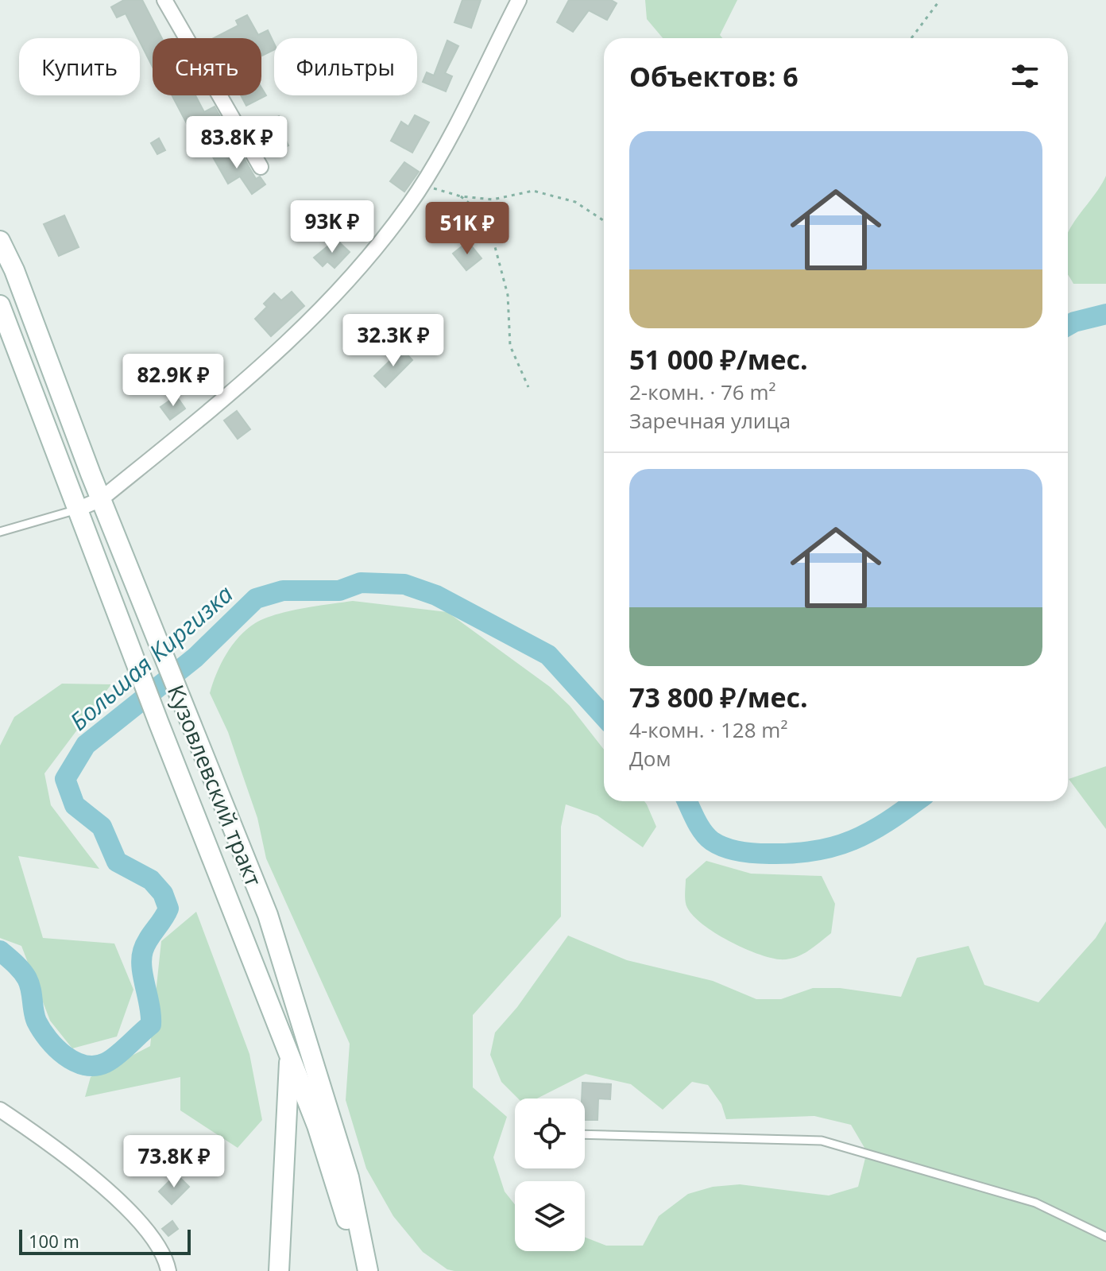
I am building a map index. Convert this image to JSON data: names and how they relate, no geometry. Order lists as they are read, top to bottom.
{
  "streets": {
    "main road": ["Кузовлевский тракт"]
  },
  "water": ["Большая Киргизка"],
  "scale_bar": "100 m",
  "page": {
    "chip": ["Купить", "Снять", "Фильтры"],
    "heading": "Объектов: 6",
    "list": [
      {
        "name": "51 000 ₽/мес.",
        "note": "2-комн. · 76 m² · Заречная улица"
      },
      {
        "name": "73 800 ₽/мес.",
        "note": "4-комн. · 128 m² · Дом"
      }
    ],
    "price": [
      "83.8K ₽",
      "93K ₽",
      "51K ₽",
      "32.3K ₽",
      "82.9K ₽",
      "73.8K ₽"
    ],
    "scale": "100 m"
  }
}
